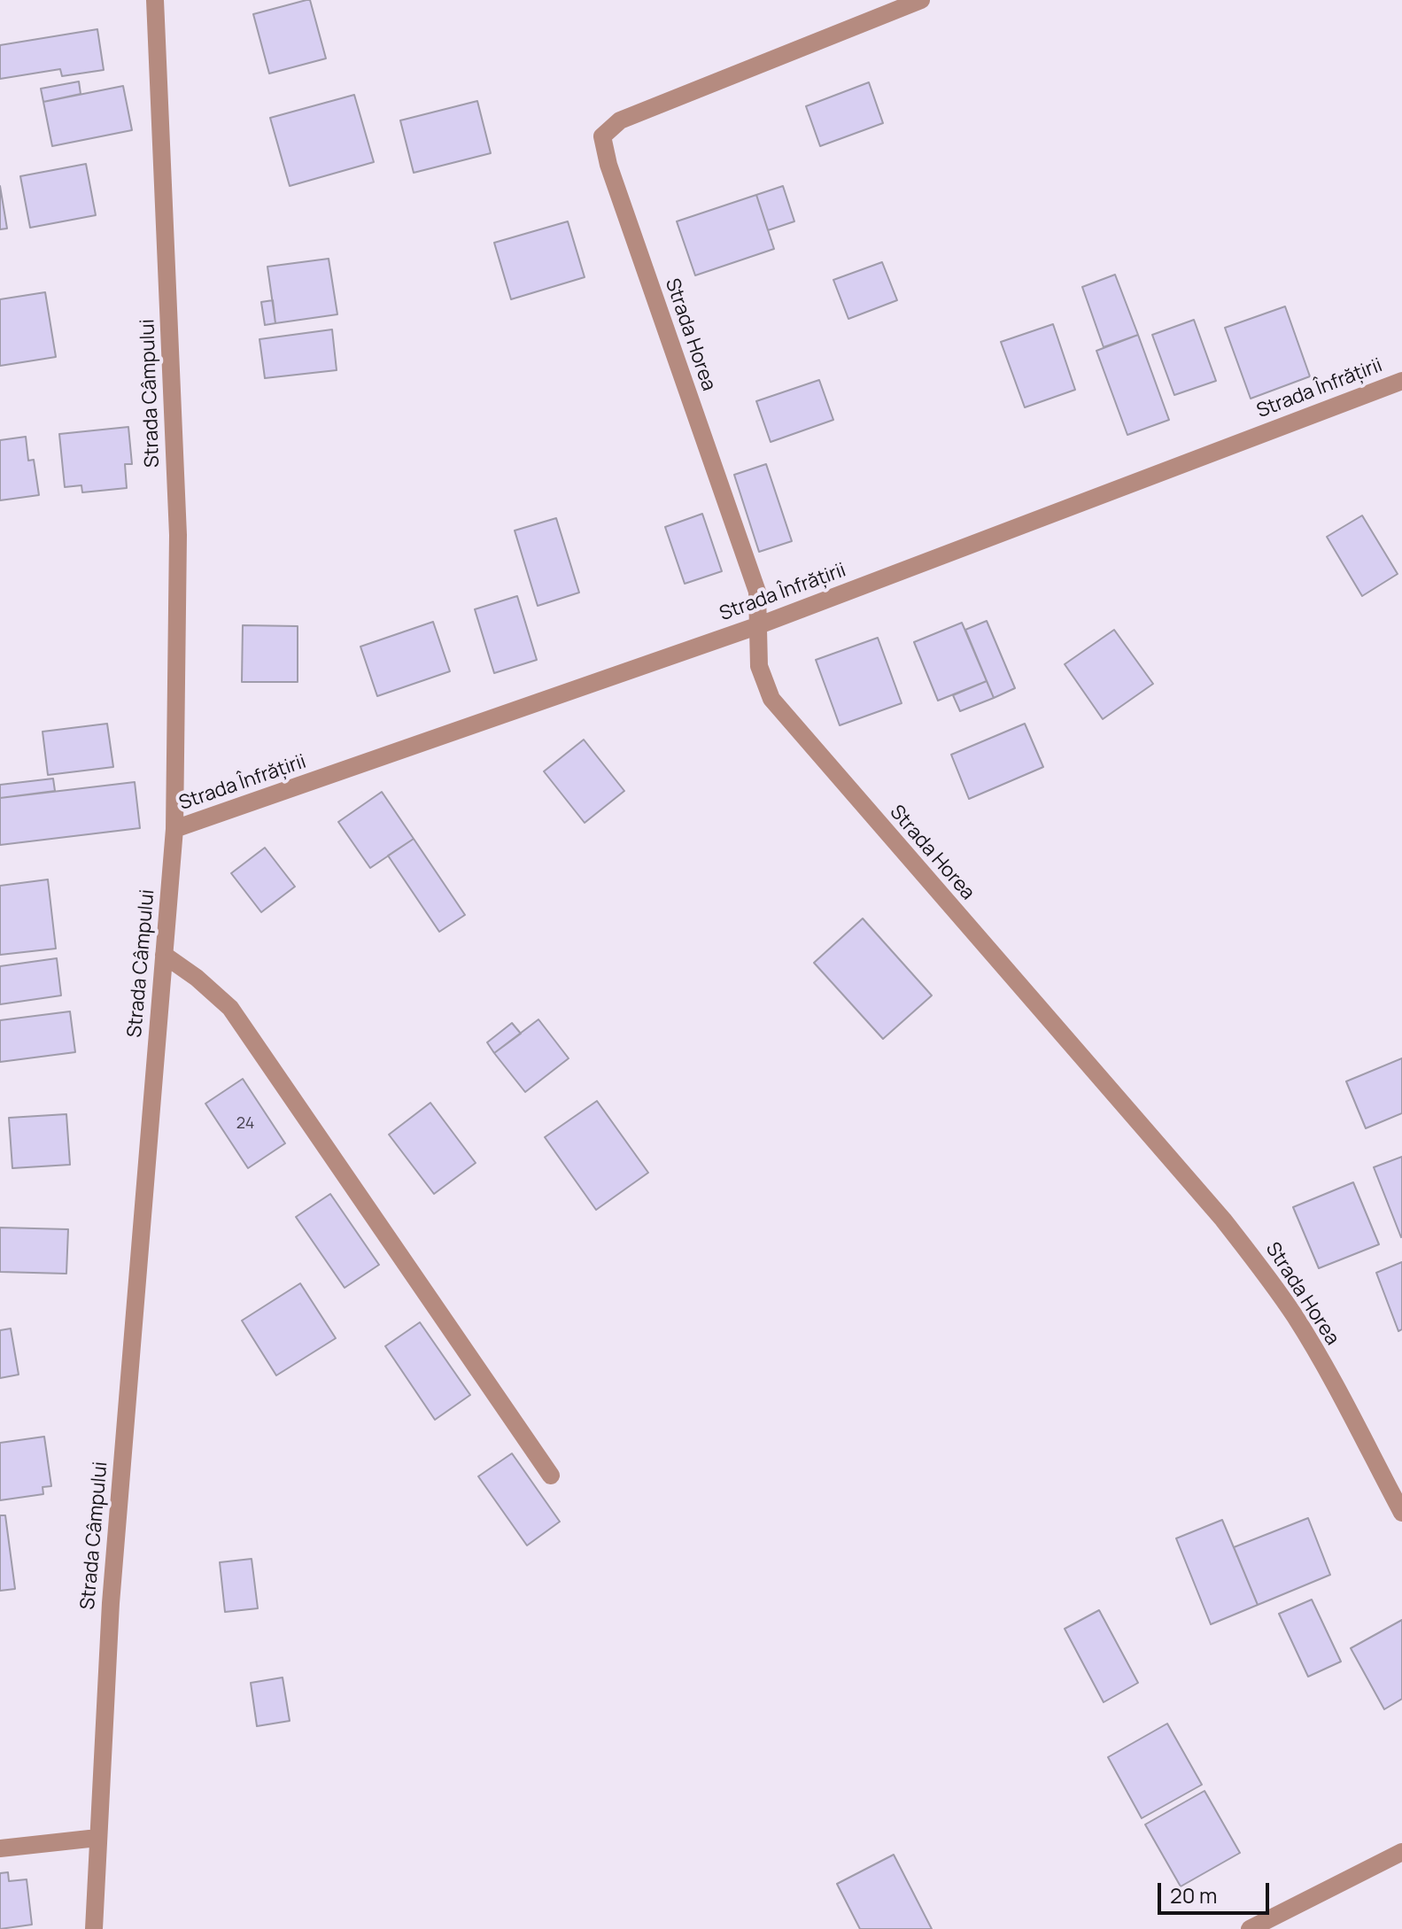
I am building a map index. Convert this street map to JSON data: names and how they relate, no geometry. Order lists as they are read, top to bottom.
{
  "streets": {
    "street": ["Strada Horea", "Strada Înfrățirii", "Strada Câmpului"]
  },
  "crossings": [
    ["Strada Horea", "Strada Înfrățirii"],
    ["Strada Înfrățirii", "Strada Câmpului"]
  ],
  "house_numbers": ["24"],
  "scale_bar": "20 m"
}
